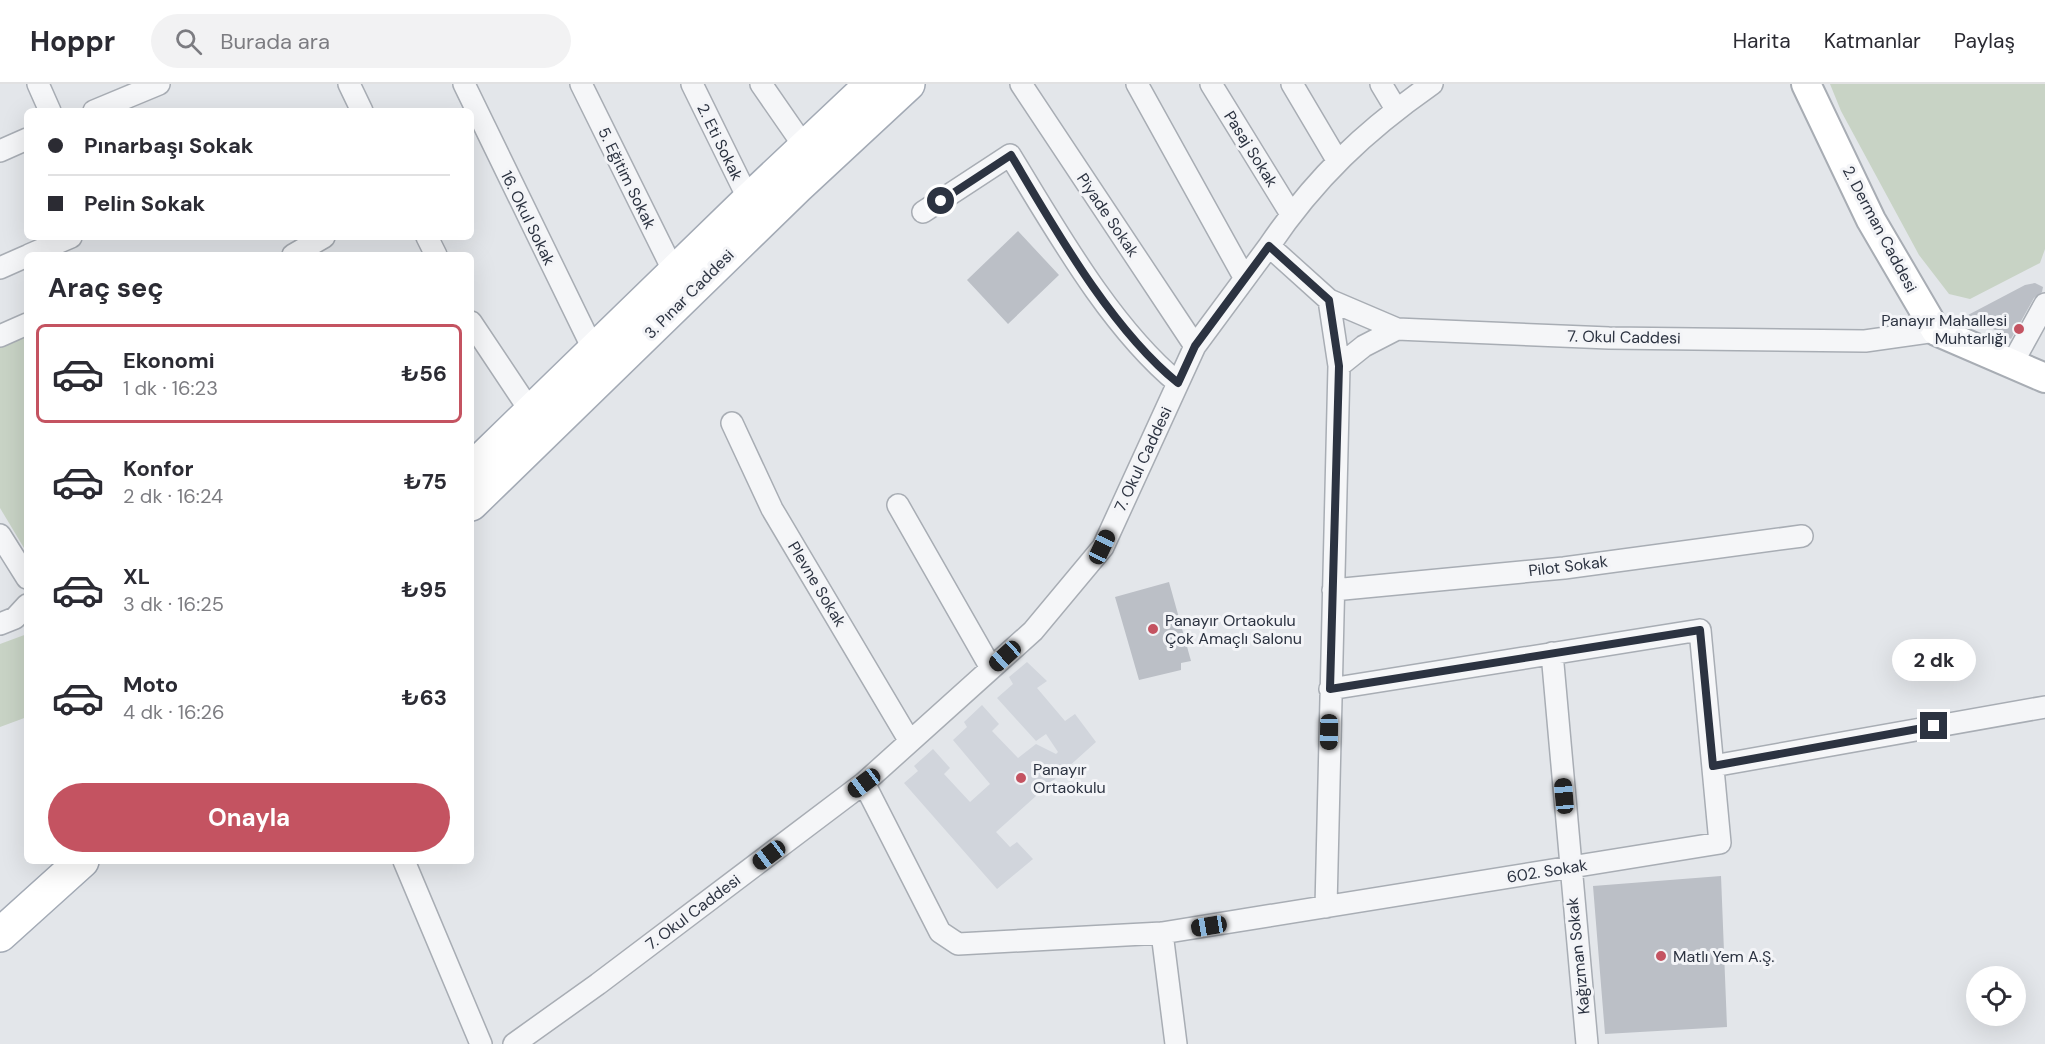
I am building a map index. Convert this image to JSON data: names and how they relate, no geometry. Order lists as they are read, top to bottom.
{
  "streets": {
    "main road": ["2. Derman Caddesi", "3. Pınar Caddesi"],
    "street": [
      "2. Eti Sokak",
      "Pasaj Sokak",
      "5. Eğitim Sokak",
      "Piyade Sokak",
      "16. Okul Sokak",
      "7. Okul Caddesi",
      "Pilot Sokak",
      "Plevne Sokak",
      "602. Sokak",
      "Kağızman Sokak"
    ]
  },
  "crossings": [
    ["Piyade Sokak", "7. Okul Caddesi"],
    ["2. Derman Caddesi", "7. Okul Caddesi"],
    ["7. Okul Caddesi", "Plevne Sokak"],
    ["7. Okul Caddesi", "602. Sokak"],
    ["602. Sokak", "Kağızman Sokak"]
  ],
  "places": [
    "Panayır Mahallesi Muhtarlığı",
    "Panayır Ortaokulu Çok Amaçlı Salonu",
    "Panayır Ortaokulu",
    "Matlı Yem A.Ş."
  ],
  "page": {
    "header": "Hoppr",
    "search": "Burada ara",
    "nav": ["Harita", "Katmanlar", "Paylaş"],
    "banner": ["Pınarbaşı Sokak", "Pelin Sokak"],
    "heading": "Araç seç",
    "list": [
      {
        "name": "Ekonomi",
        "note": "1 dk · 16:23",
        "value": "₺56"
      },
      {
        "name": "Konfor",
        "note": "2 dk · 16:24",
        "value": "₺75"
      },
      {
        "name": "XL",
        "note": "3 dk · 16:25",
        "value": "₺95"
      },
      {
        "name": "Moto",
        "note": "4 dk · 16:26",
        "value": "₺63"
      }
    ],
    "bubble": "2 dk",
    "buttons": "Onayla"
  }
}
